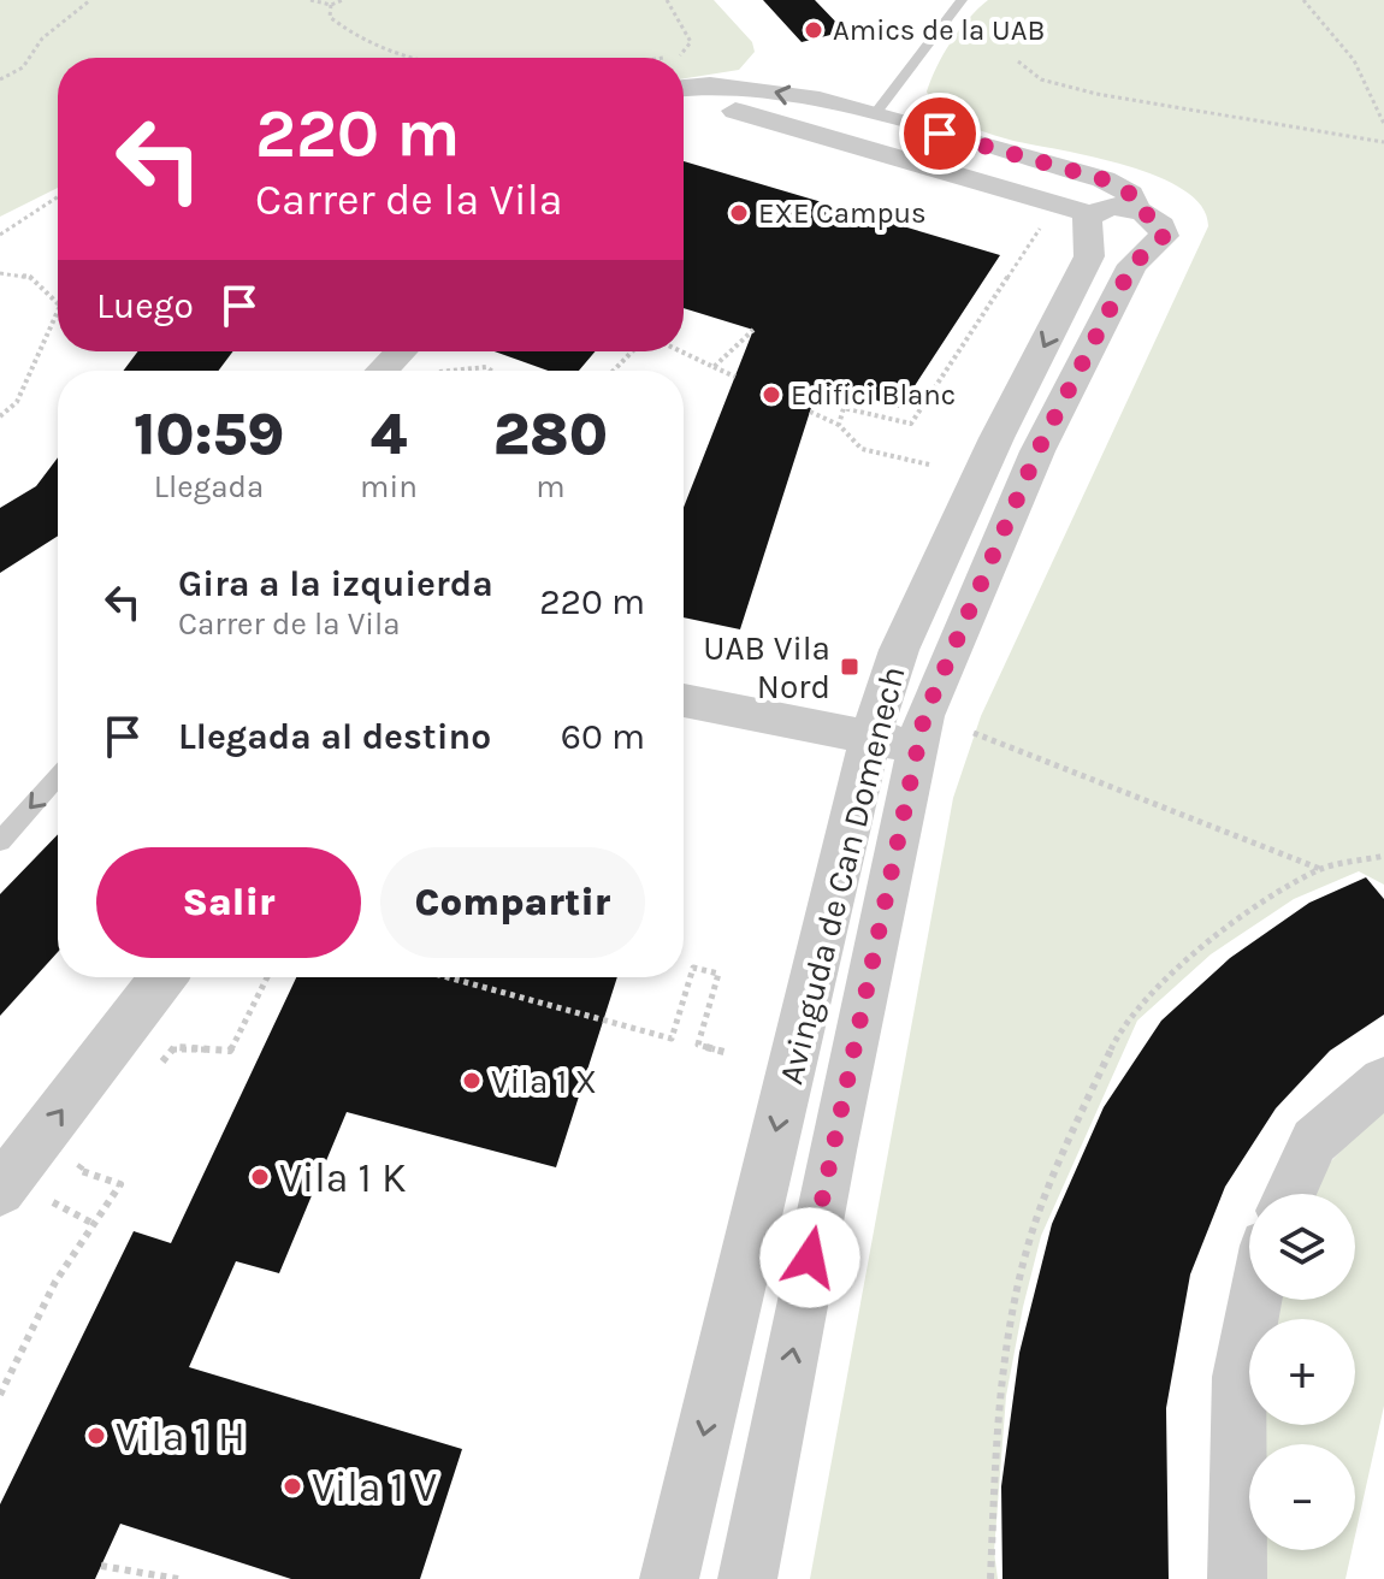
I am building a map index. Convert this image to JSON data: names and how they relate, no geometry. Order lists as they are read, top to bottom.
{
  "streets": {
    "street": ["Avinguda de Can Domenech"]
  },
  "places": {
    "other": [
      "Amics de la UAB",
      "EXE Campus",
      "Edifici Blanc",
      "Vila 1 X",
      "Vila 1 K",
      "Vila 1 H",
      "Vila 1 V"
    ],
    "transit": ["UAB Vila Nord"]
  },
  "page": {
    "turn": ["220 m", "Carrer de la Vila"],
    "then": "Luego",
    "eta": [
      "10:59",
      "Llegada",
      "4",
      "min",
      "280",
      "m"
    ],
    "list": [
      {
        "name": "Gira a la izquierda",
        "note": "Carrer de la Vila",
        "value": "220 m"
      },
      {
        "name": "Llegada al destino",
        "value": "60 m"
      }
    ],
    "buttons": ["Salir", "Compartir"],
    "map_buttons": ["+", "−"]
  }
}
